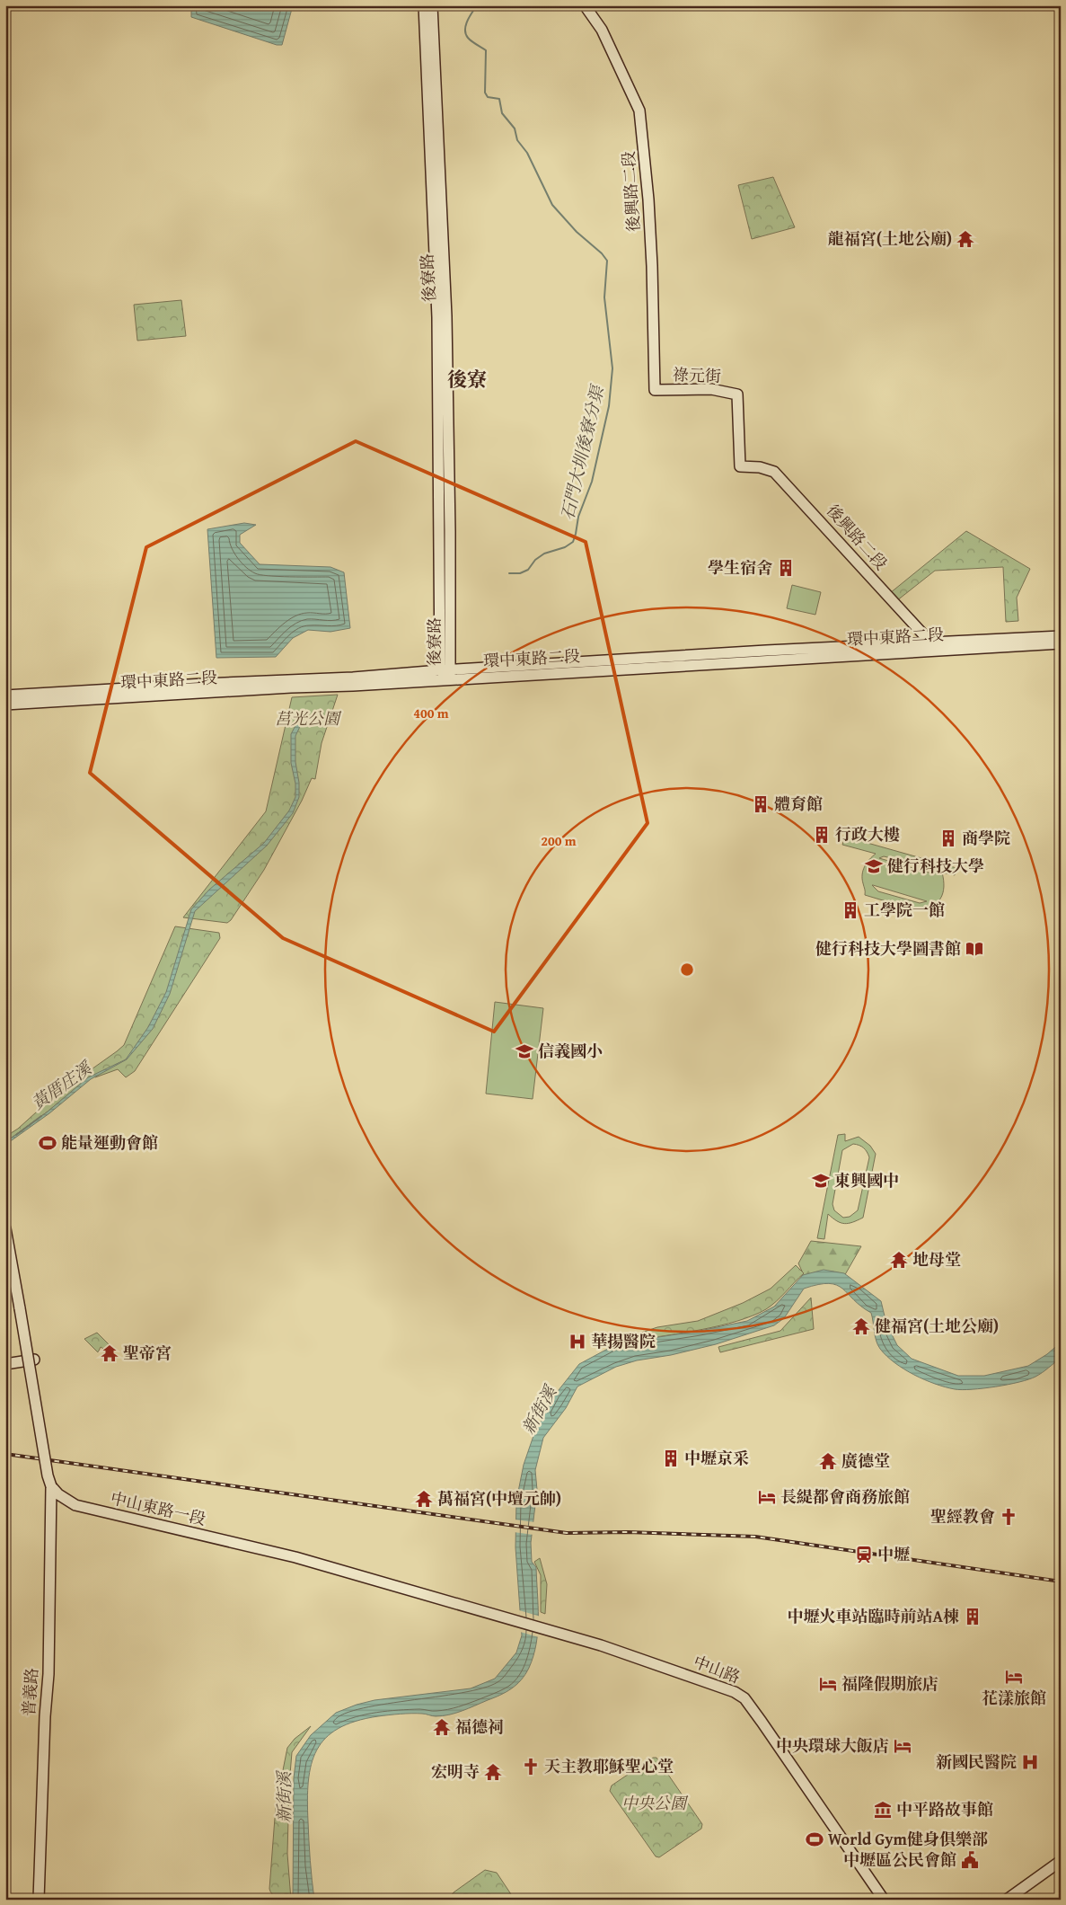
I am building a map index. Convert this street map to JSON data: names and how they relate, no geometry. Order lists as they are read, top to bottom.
{
  "streets": {
    "street": [
      "後興路二段",
      "後寮路",
      "祿元街",
      "環中東路二段",
      "中山東路一段",
      "中山路",
      "普義路"
    ]
  },
  "crossings": [
    ["後興路二段", "祿元街"],
    ["後興路二段", "環中東路二段"],
    ["後寮路", "環中東路二段"],
    ["中山東路一段", "中山路"],
    ["中山東路一段", "普義路"]
  ],
  "districts": ["後寮"],
  "water": ["石門大圳後寮分渠", "黃厝庄溪", "新街溪"],
  "parks": ["莒光公園", "中央公園"],
  "places": {
    "temple": [
      "龍福宮(土地公廟)",
      "地母堂",
      "健福宮(土地公廟)",
      "聖帝宮",
      "廣德堂",
      "萬福宮(中壇元帥)",
      "福德祠",
      "宏明寺"
    ],
    "building": [
      "學生宿舍",
      "體育館",
      "行政大樓",
      "商學院",
      "工學院一館",
      "中壢京采",
      "中壢火車站臨時前站A棟"
    ],
    "school or university": ["健行科技大學", "信義國小", "東興國中"],
    "library": ["健行科技大學圖書館"],
    "sports": ["能量運動會館", "World Gym健身俱樂部"],
    "hospital": ["華揚醫院", "新國民醫院"],
    "hotel": [
      "長緹都會商務旅館",
      "花漾旅館",
      "福隆假期旅店",
      "中央環球大飯店"
    ],
    "church": ["聖經教會", "天主教耶穌聖心堂"],
    "station": ["中壢"],
    "museum": ["中平路故事館"],
    "public building": ["中壢區公民會館"]
  },
  "rings": ["400 m", "200 m"]
}
